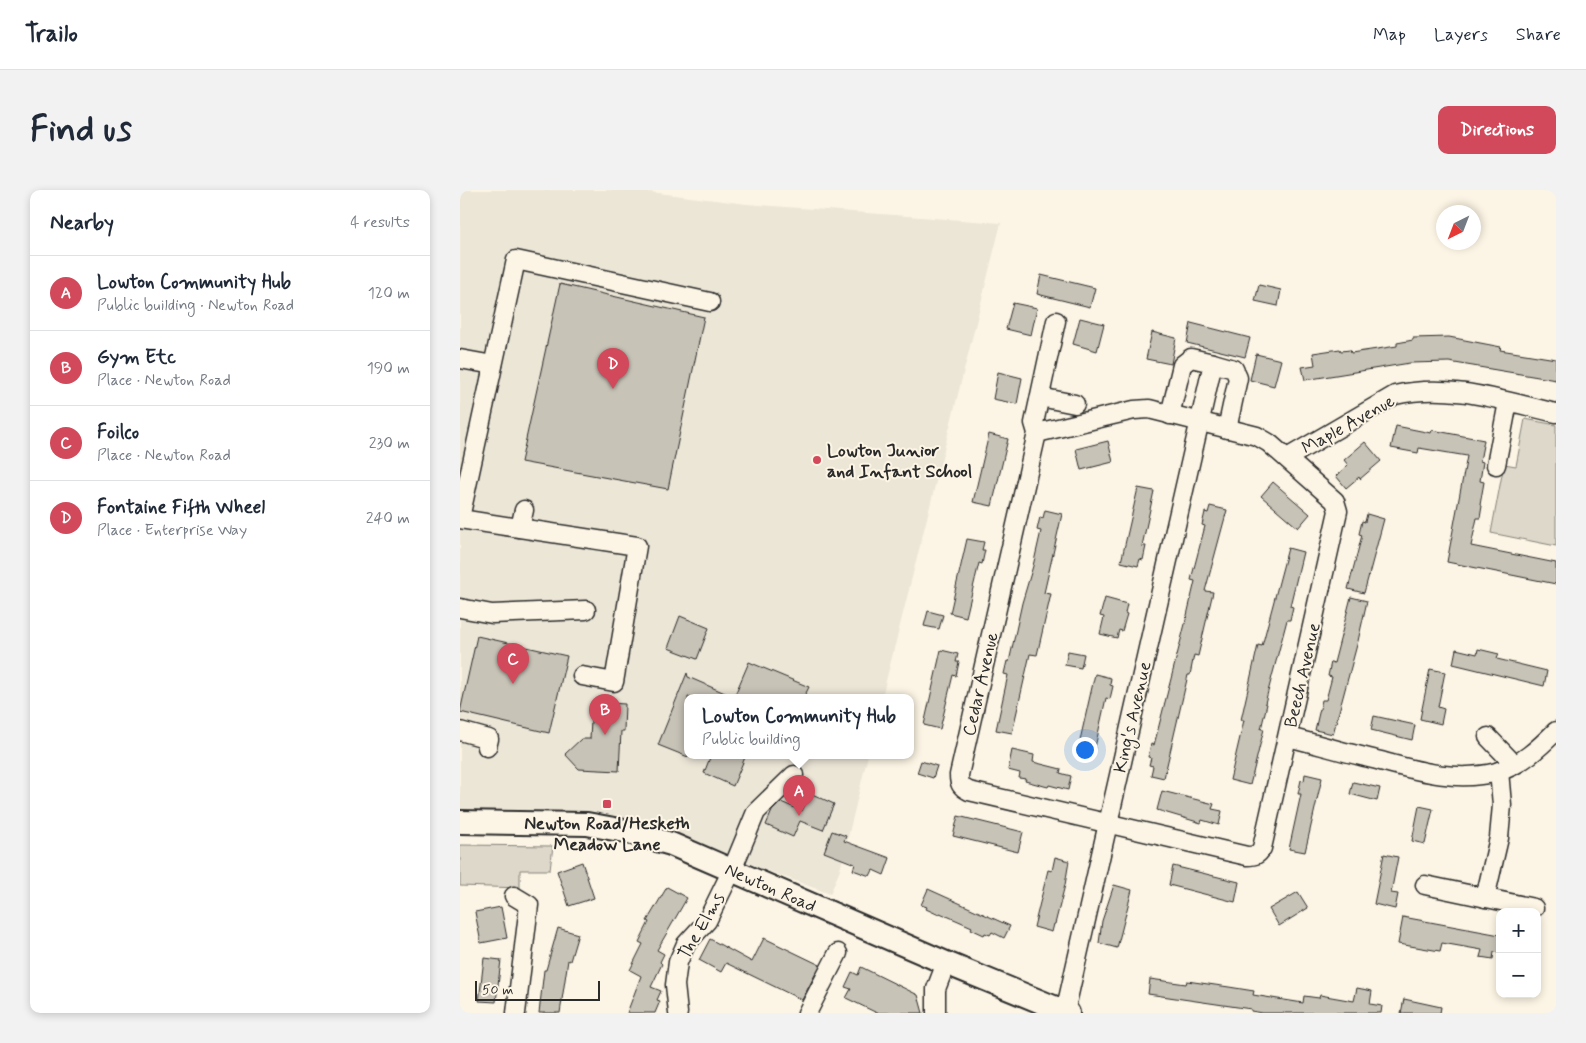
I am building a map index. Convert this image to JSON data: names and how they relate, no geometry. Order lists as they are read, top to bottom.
{
  "streets": {
    "main road": ["Newton Road"],
    "street": [
      "Maple Avenue",
      "Beech Avenue",
      "Cedar Avenue",
      "King's Avenue",
      "The Elms"
    ]
  },
  "crossings": [
    ["Maple Avenue", "Beech Avenue"],
    ["Beech Avenue", "Cedar Avenue"],
    ["Beech Avenue", "King's Avenue"],
    ["Cedar Avenue", "King's Avenue"],
    ["King's Avenue", "Newton Road"],
    ["Newton Road", "The Elms"]
  ],
  "places": {
    "other": ["Lowton Junior and Infant School"],
    "transit": ["Newton Road/Hesketh Meadow Lane"]
  },
  "scale_bar": "50 m",
  "north": "bottom left",
  "page": {
    "header": "Trailo",
    "nav": ["Map", "Layers", "Share"],
    "buttons": "Directions",
    "title": "Find us",
    "heading": ["Nearby", "4 results"],
    "list": [
      {
        "mark": "A",
        "name": "Lowton Community Hub",
        "note": "Public building · Newton Road",
        "value": "120 m"
      },
      {
        "mark": "B",
        "name": "Gym Etc",
        "note": "Place · Newton Road",
        "value": "190 m"
      },
      {
        "mark": "C",
        "name": "Foilco",
        "note": "Place · Newton Road",
        "value": "230 m"
      },
      {
        "mark": "D",
        "name": "Fontaine Fifth Wheel",
        "note": "Place · Enterprise Way",
        "value": "240 m"
      }
    ],
    "pins": [
      "D",
      "C",
      "B",
      "A"
    ],
    "popup": ["Lowton Community Hub", "Public building"],
    "map_buttons": ["+", "−"],
    "scale": "50 m"
  }
}
